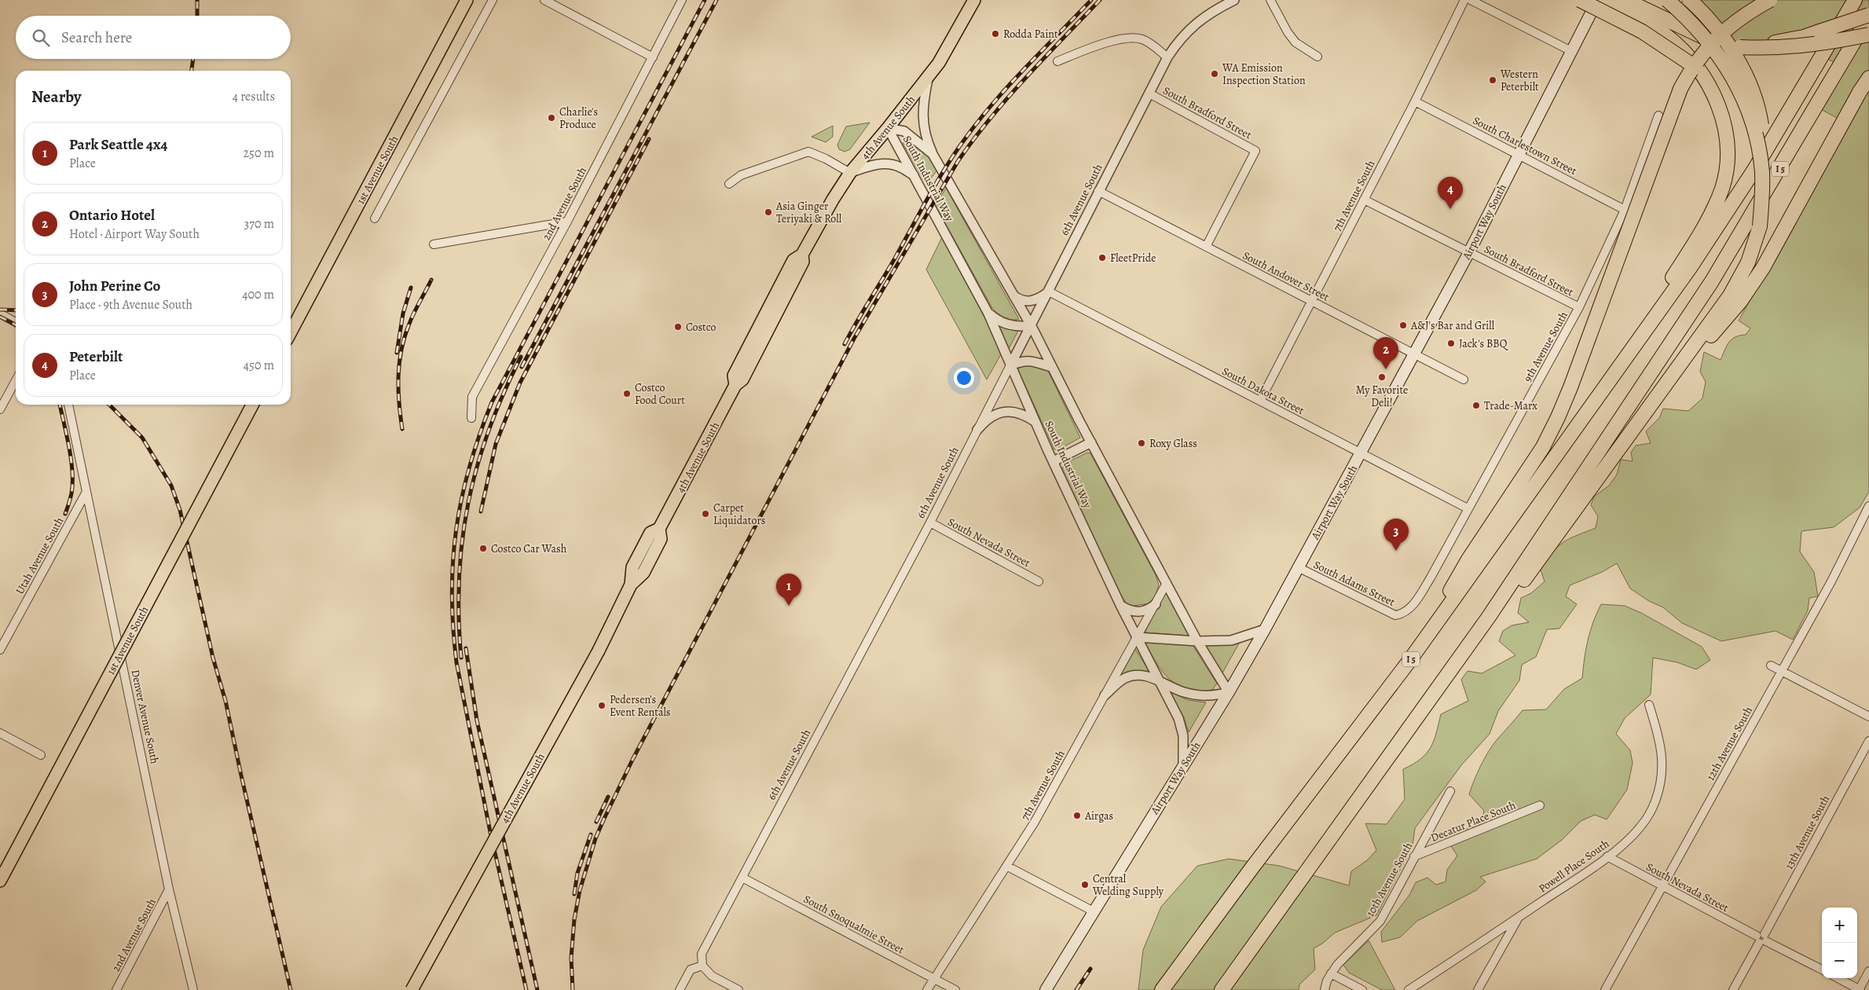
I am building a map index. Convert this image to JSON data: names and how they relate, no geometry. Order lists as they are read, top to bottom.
{
  "streets": {
    "highway": ["I 5"],
    "main road": ["4th Avenue South", "1st Avenue South", "Airport Way South"],
    "street": [
      "South Bradford Street",
      "South Charlestown Street",
      "South Industrial Way",
      "7th Avenue South",
      "6th Avenue South",
      "2nd Avenue South",
      "South Andover Street",
      "9th Avenue South",
      "South Dakota Street",
      "South Nevada Street",
      "Utah Avenue South",
      "South Adams Street",
      "Denver Avenue South",
      "12th Avenue South",
      "Decatur Place South",
      "13th Avenue South",
      "Powell Place South",
      "10th Avenue South",
      "South Snoqualmie Street"
    ]
  },
  "crossings": [
    ["South Bradford Street", "7th Avenue South"],
    ["South Bradford Street", "6th Avenue South"],
    ["South Bradford Street", "Airport Way South"],
    ["South Bradford Street", "South Andover Street"],
    ["South Bradford Street", "9th Avenue South"],
    ["4th Avenue South", "South Industrial Way"],
    ["South Charlestown Street", "7th Avenue South"],
    ["South Charlestown Street", "Airport Way South"],
    ["South Charlestown Street", "9th Avenue South"],
    ["South Industrial Way", "7th Avenue South"],
    ["South Industrial Way", "6th Avenue South"],
    ["South Industrial Way", "Airport Way South"],
    ["7th Avenue South", "South Andover Street"],
    ["7th Avenue South", "South Dakota Street"],
    ["7th Avenue South", "South Snoqualmie Street"],
    ["6th Avenue South", "South Andover Street"],
    ["6th Avenue South", "South Dakota Street"],
    ["6th Avenue South", "South Nevada Street"],
    ["6th Avenue South", "South Snoqualmie Street"],
    ["2nd Avenue South", "Denver Avenue South"],
    ["Airport Way South", "South Andover Street"],
    ["Airport Way South", "South Dakota Street"],
    ["Airport Way South", "South Adams Street"],
    ["9th Avenue South", "South Dakota Street"],
    ["9th Avenue South", "South Adams Street"],
    ["South Nevada Street", "12th Avenue South"],
    ["South Nevada Street", "13th Avenue South"],
    ["South Nevada Street", "Powell Place South"],
    ["Utah Avenue South", "Denver Avenue South"],
    ["Decatur Place South", "10th Avenue South"]
  ],
  "places": [
    "Rodda Paint",
    "WA Emission Inspection Station",
    "Western Peterbilt",
    "Charlie's Produce",
    "Asia Ginger Teriyaki & Roll",
    "FleetPride",
    "A&J's Bar and Grill",
    "Costco",
    "Jack's BBQ",
    "My Favorite Deli!",
    "Costco Food Court",
    "Trade-Marx",
    "Roxy Glass",
    "Carpet Liquidators",
    "Costco Car Wash",
    "Pedersen’s Event Rentals",
    "Airgas",
    "Central Welding Supply"
  ],
  "page": {
    "search": "Search here",
    "heading": ["Nearby", "4 results"],
    "list": [
      {
        "mark": "1",
        "name": "Park Seattle 4x4",
        "note": "Place",
        "value": "250 m"
      },
      {
        "mark": "2",
        "name": "Ontario Hotel",
        "note": "Hotel · Airport Way South",
        "value": "370 m"
      },
      {
        "mark": "3",
        "name": "John Perine Co",
        "note": "Place · 9th Avenue South",
        "value": "400 m"
      },
      {
        "mark": "4",
        "name": "Peterbilt",
        "note": "Place",
        "value": "450 m"
      }
    ],
    "pins": [
      "4",
      "2",
      "3",
      "1"
    ],
    "map_buttons": ["+", "−"]
  }
}
